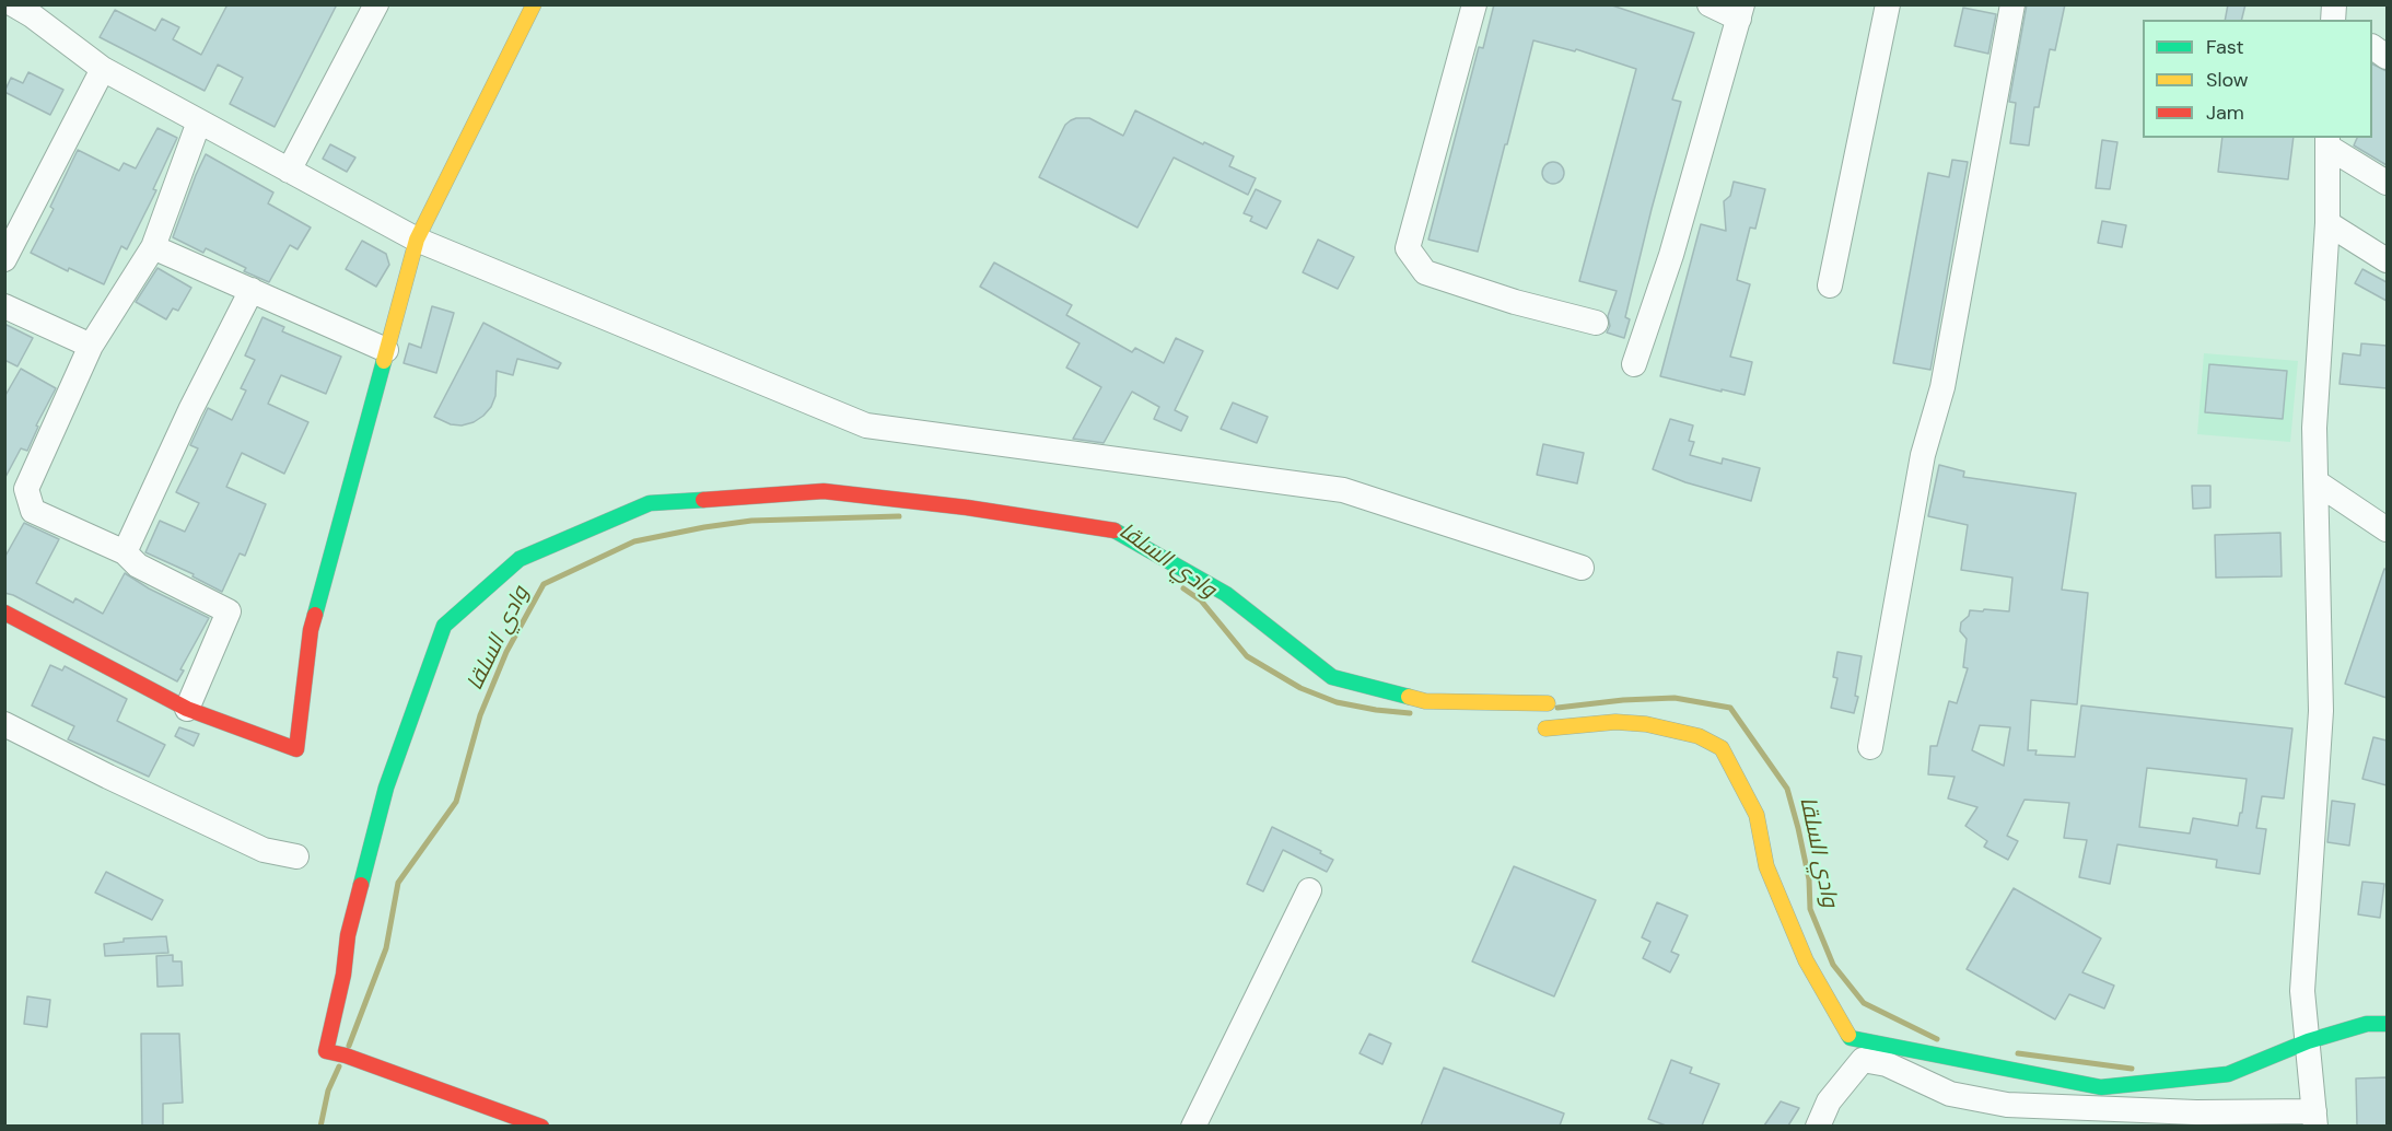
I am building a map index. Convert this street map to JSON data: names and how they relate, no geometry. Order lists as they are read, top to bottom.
{
  "water": ["وادي السلقا"],
  "legend": ["Fast", "Slow", "Jam"]
}
